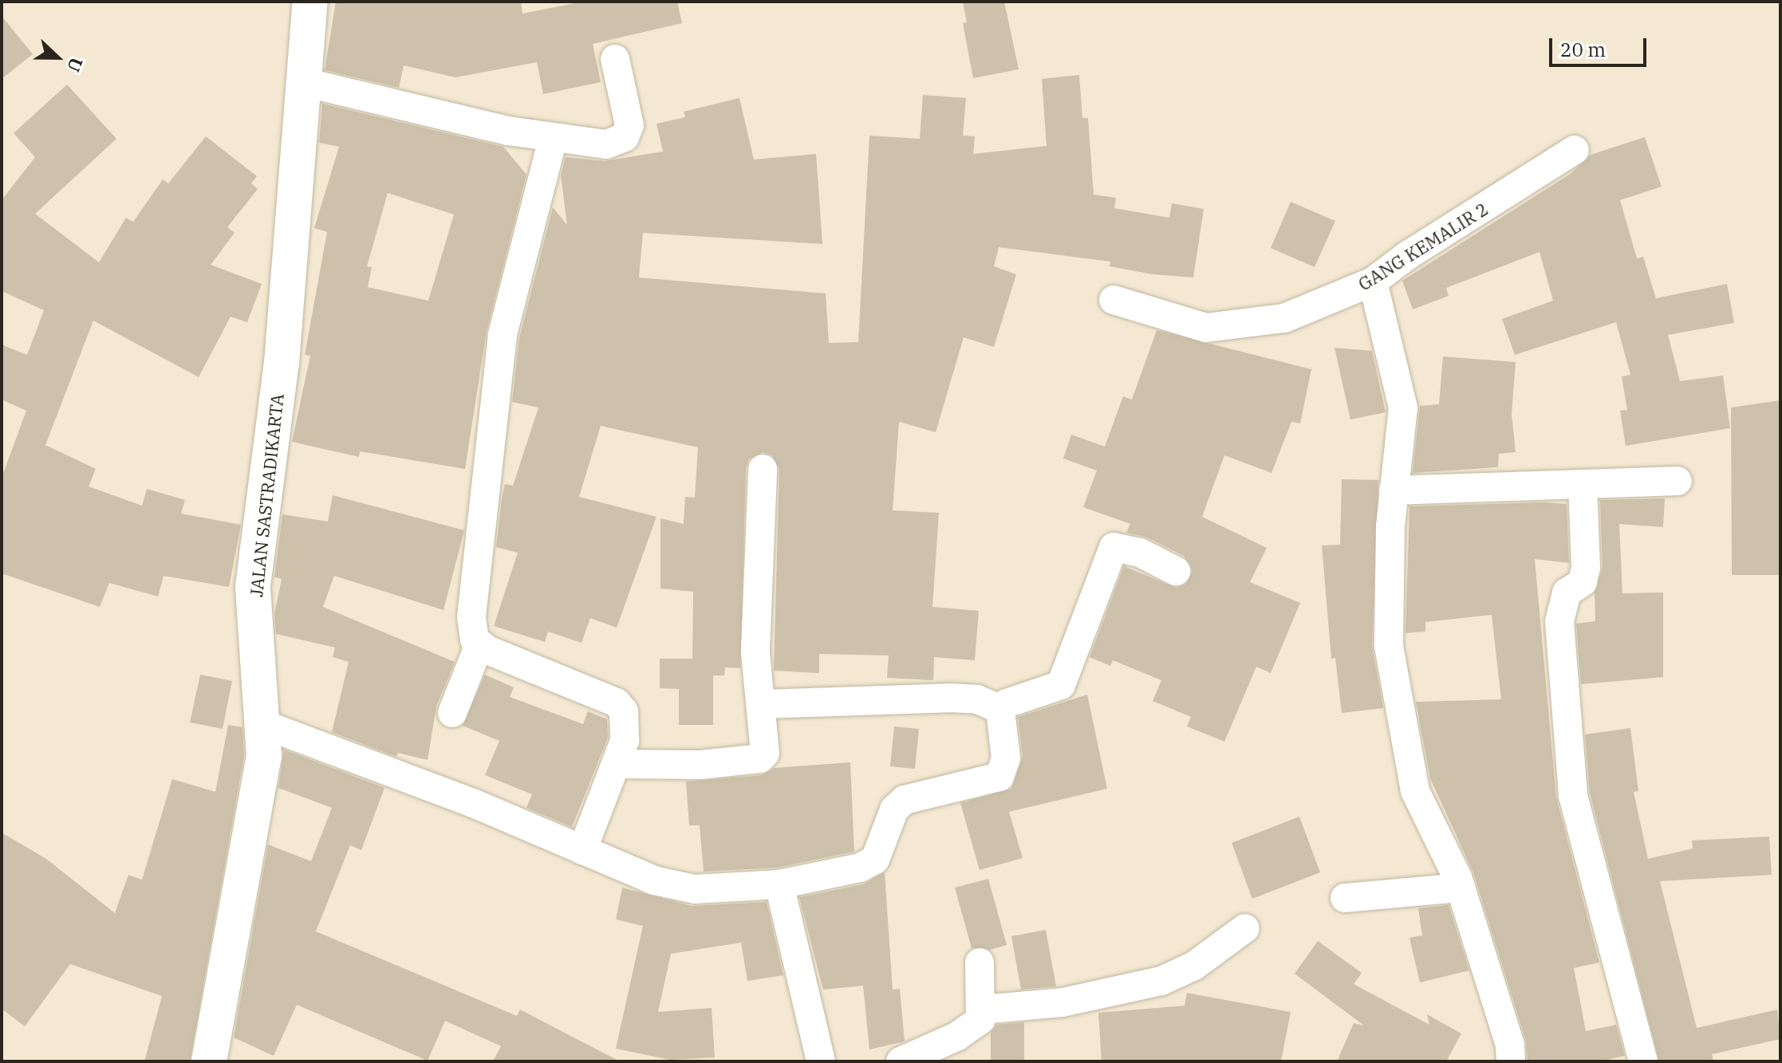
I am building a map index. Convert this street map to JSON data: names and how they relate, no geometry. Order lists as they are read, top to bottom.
{
  "streets": {
    "street": ["GANG KEMALIR 2", "JALAN SASTRADIKARTA"]
  },
  "scale_bar": "20 m",
  "north": "right"
}
